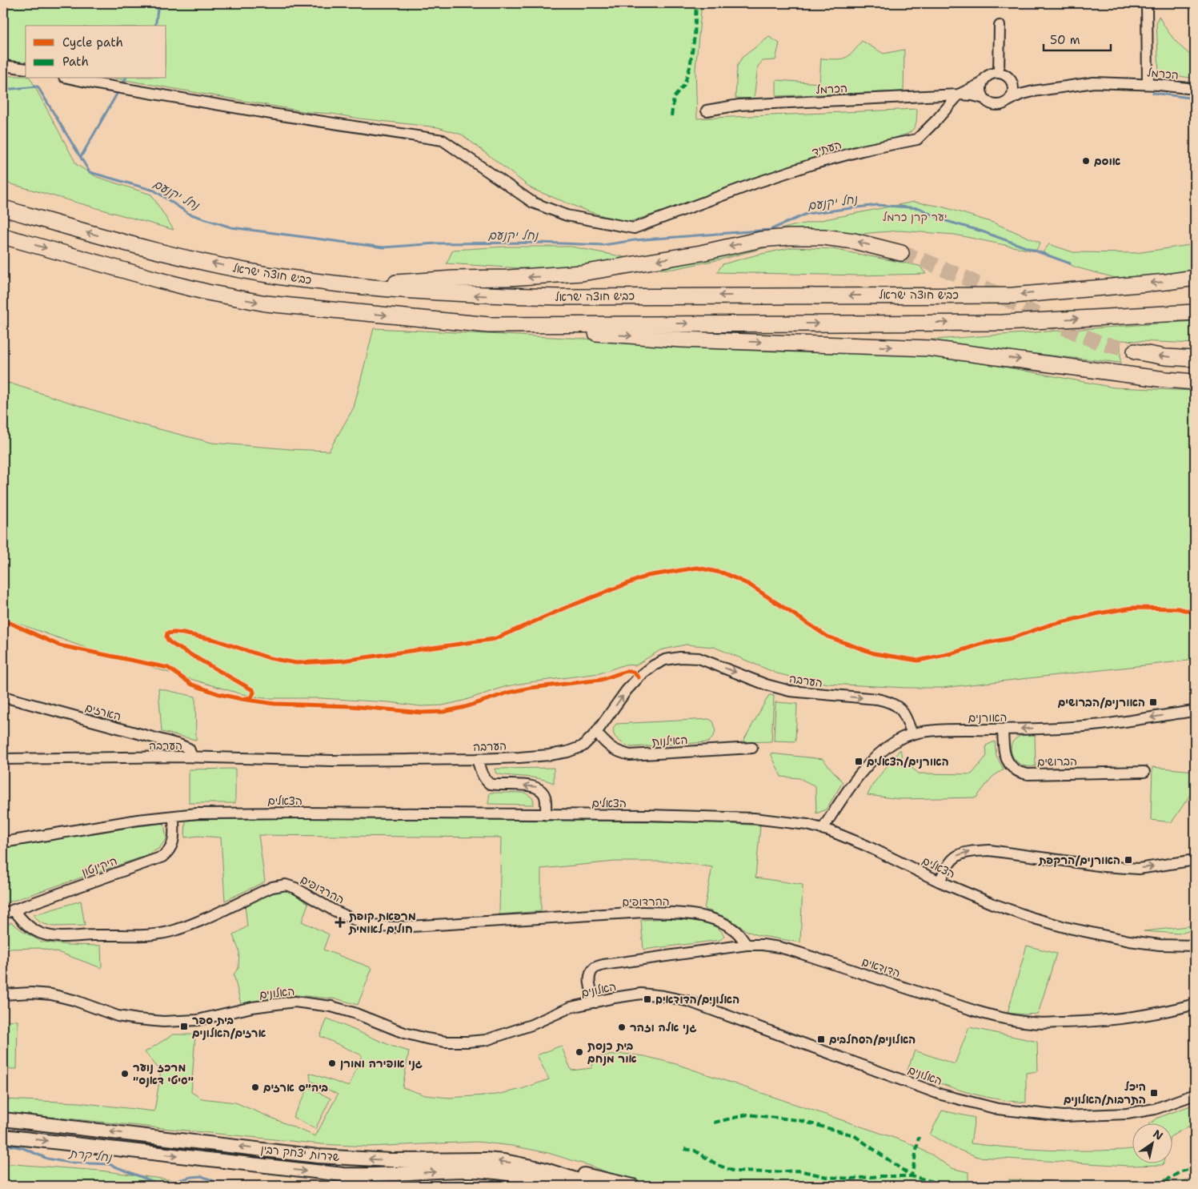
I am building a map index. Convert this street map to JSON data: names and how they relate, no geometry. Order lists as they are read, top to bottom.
{
  "streets": {
    "highway": ["כביש חוצה ישראל"],
    "main road": ["שדרות יצחק רבין"],
    "street": [
      "הכרמל",
      "העתיד",
      "הערבה",
      "הארזים",
      "האורנים",
      "האילנות",
      "הברושים",
      "הצאלים",
      "היקינטון",
      "ההרדופים",
      "הדודאים",
      "האלונים"
    ]
  },
  "crossings": [
    ["הכרמל", "העתיד"],
    ["הערבה", "הארזים"],
    ["הערבה", "האורנים"],
    ["הערבה", "האילנות"],
    ["האורנים", "הברושים"],
    ["האורנים", "הצאלים"],
    ["הצאלים", "היקינטון"],
    ["היקינטון", "ההרדופים"],
    ["ההרדופים", "הדודאים"],
    ["הדודאים", "האלונים"]
  ],
  "one_way": ["האורנים"],
  "water": ["נחל יקנעם", "נחל קרת"],
  "parks": ["יער קרן כרמל"],
  "places": {
    "other": [
      "אוסם",
      "גני אלה וזהר",
      "בית כנסת אור מנחם",
      "גני אופירה ומורן",
      "מרכז נוער \"סיטי דאנס\"",
      "ביה\"ס ארזים"
    ],
    "transit": [
      "האורנים/הברושים",
      "האורנים/הצאלים",
      "האורנים/הרקפת",
      "האלונים/הדודאים",
      "בית ספר ארזים/האלונים",
      "האלונים/הסחלבים",
      "היכל התרבות/האלונים"
    ],
    "health": ["מרפאת קופת חולים לאומית"]
  },
  "legend": ["Cycle path", "Path"],
  "scale_bar": "50 m",
  "north": "top right"
}
